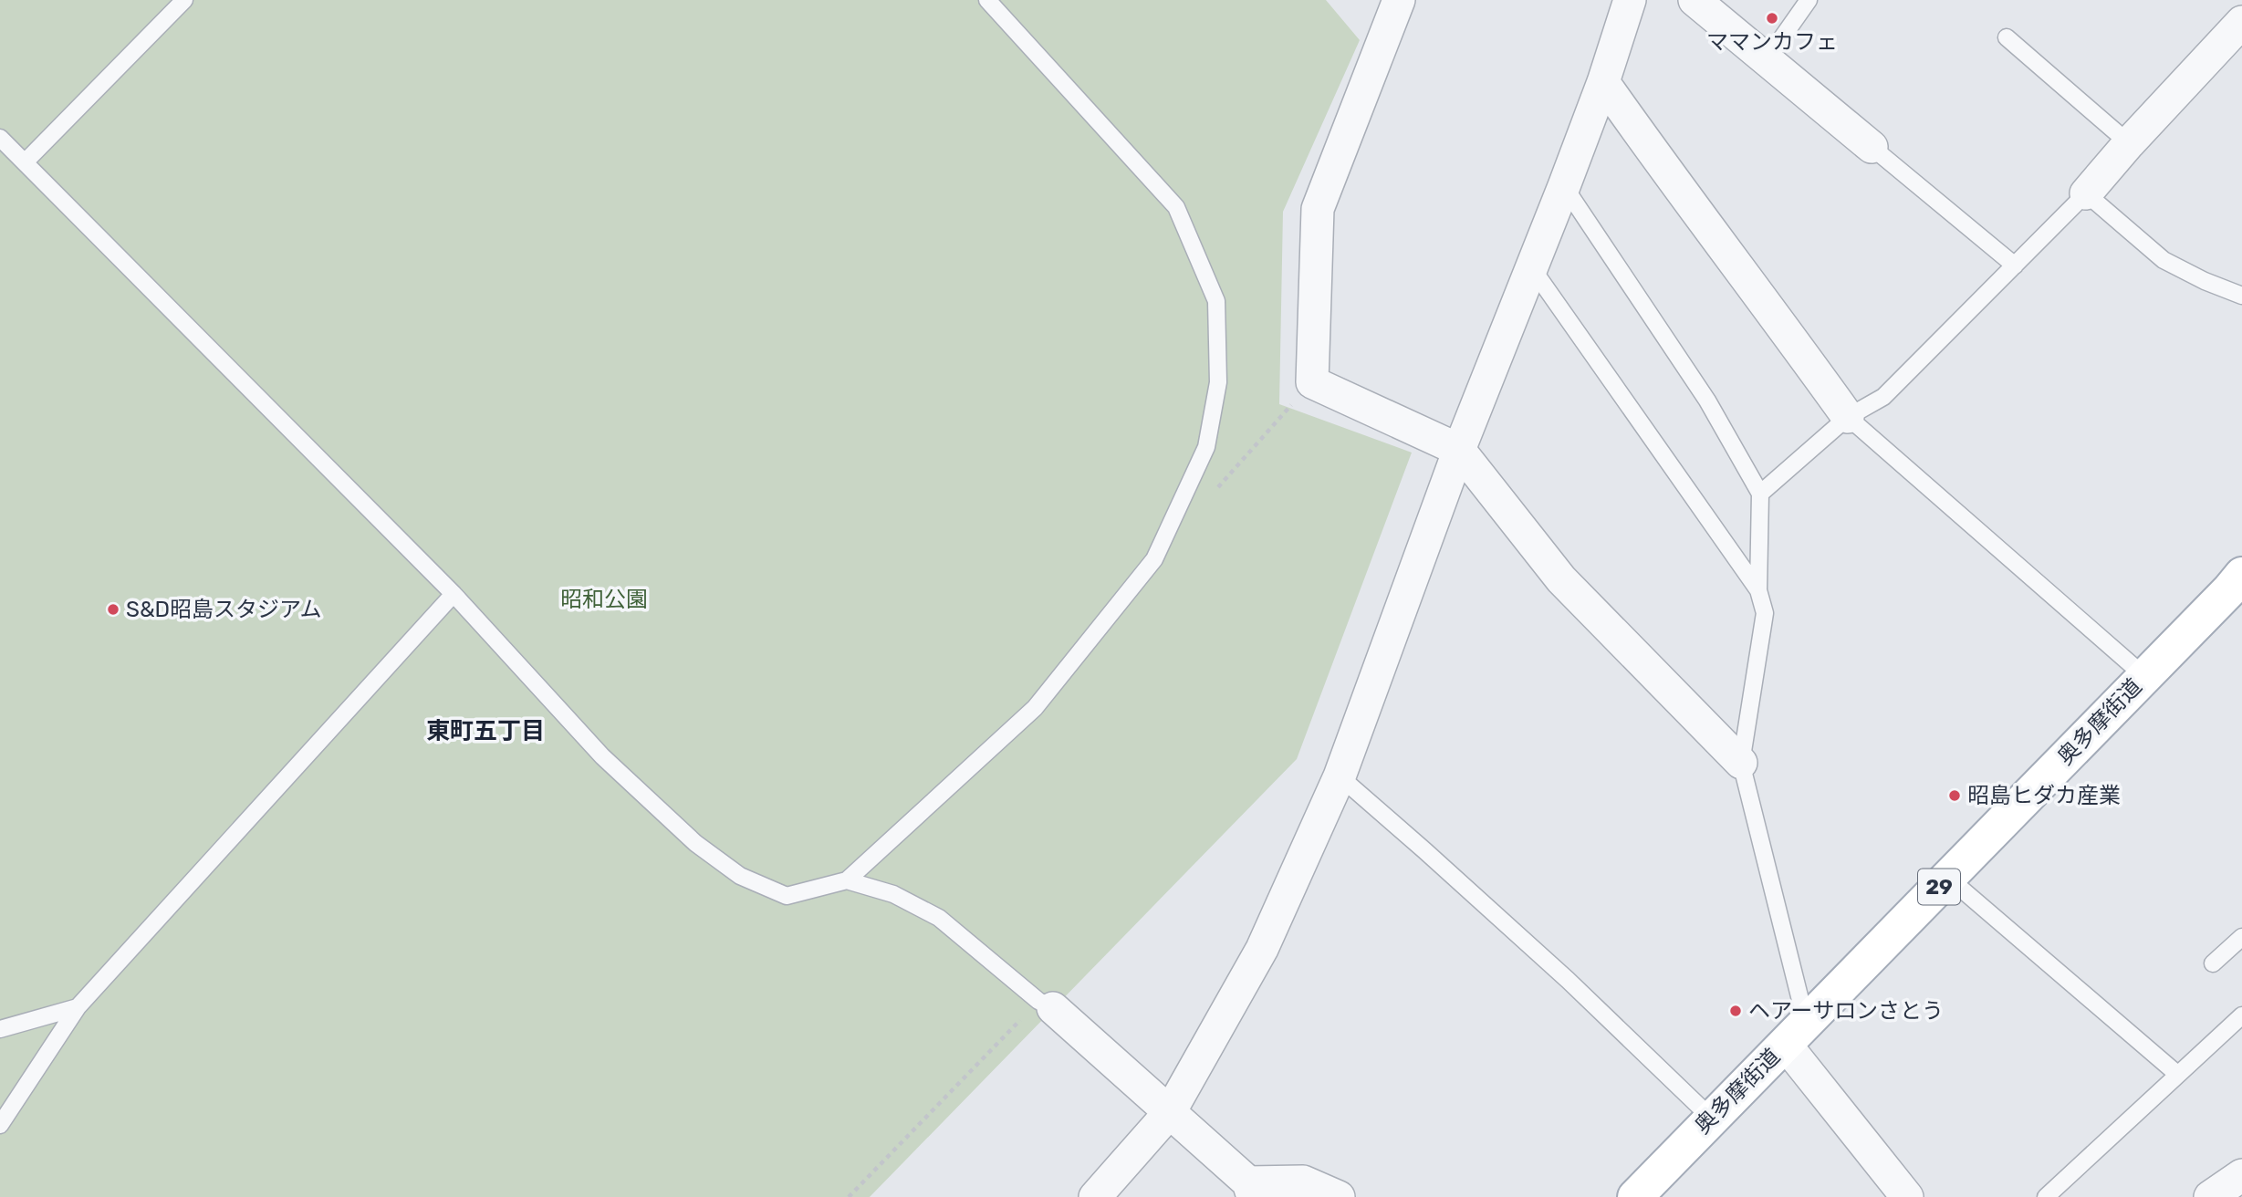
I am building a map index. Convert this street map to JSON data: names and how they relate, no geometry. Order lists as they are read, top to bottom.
{
  "streets": {
    "main road": ["奥多摩街道", "29"]
  },
  "districts": ["東町五丁目"],
  "parks": ["昭和公園"],
  "places": [
    "ママンカフェ",
    "S&D昭島スタジアム",
    "昭島ヒダカ産業",
    "ヘアーサロンさとう"
  ]
}
